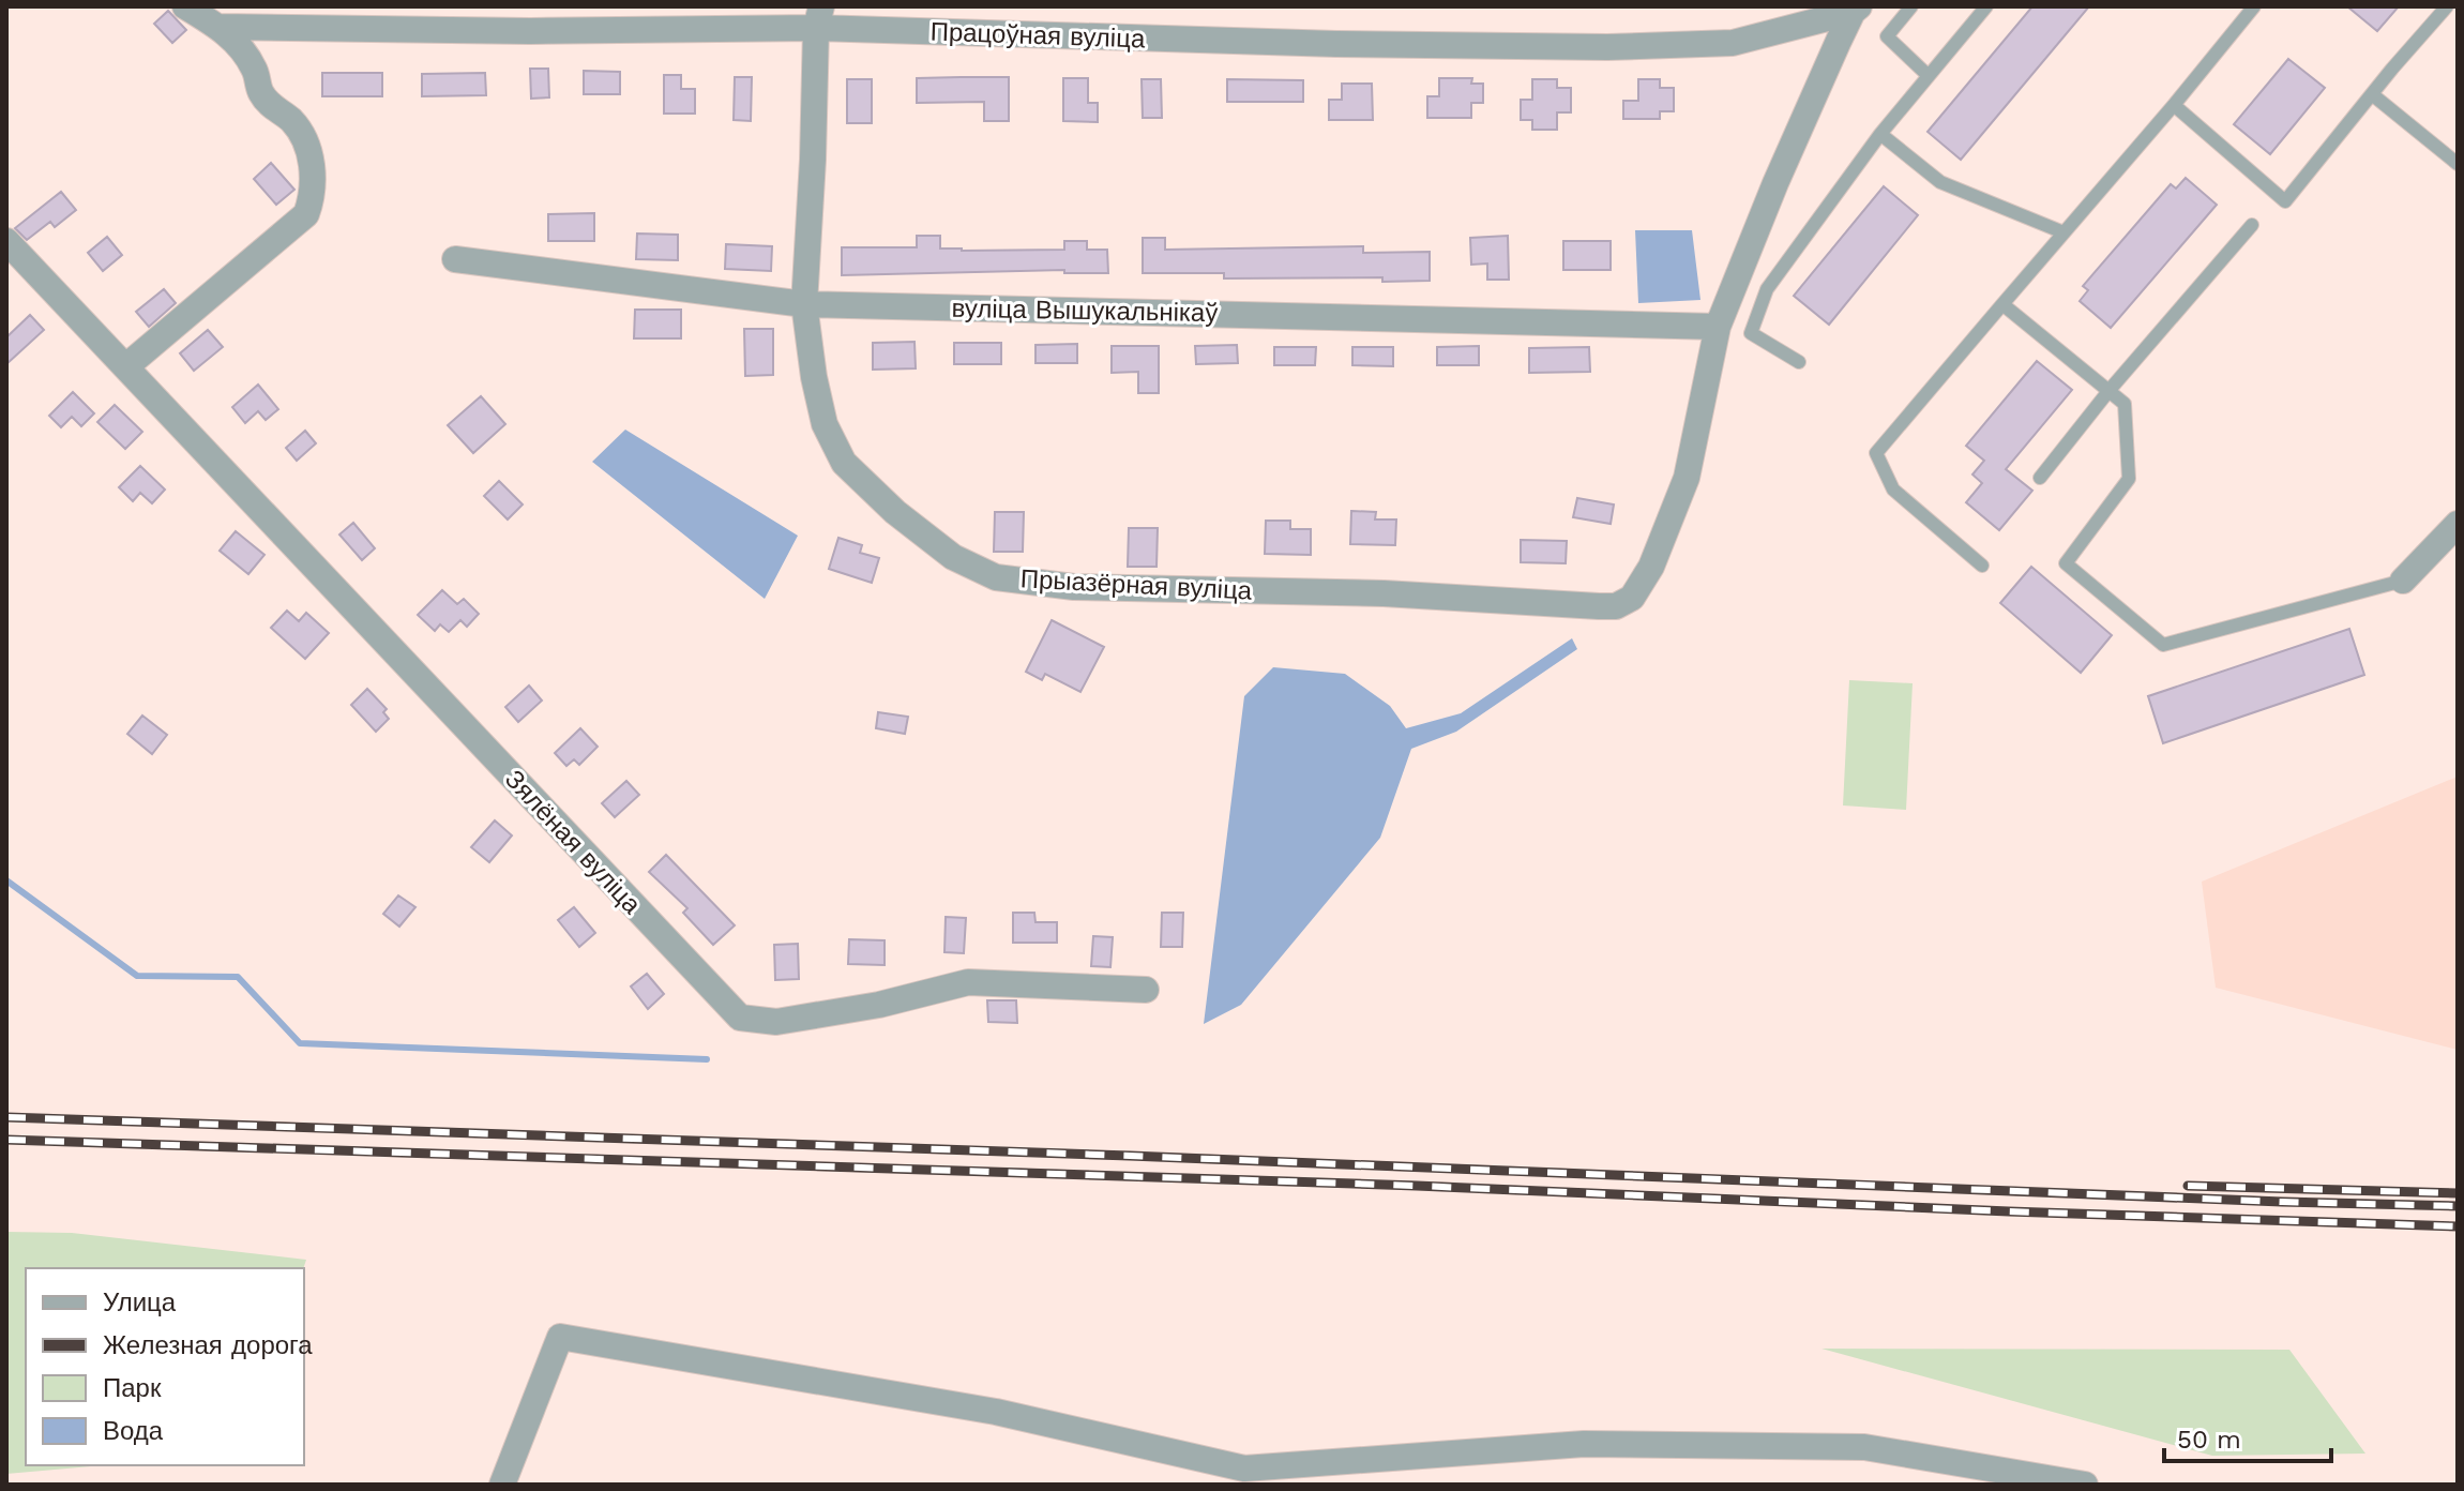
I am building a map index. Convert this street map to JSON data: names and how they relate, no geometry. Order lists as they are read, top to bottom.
{
  "streets": {
    "street": [
      "Працоўная вуліца",
      "вуліца Вышукальнікаў",
      "Прыазёрная вуліца",
      "Зялёная вуліца"
    ]
  },
  "crossings": [
    ["Працоўная вуліца", "Прыазёрная вуліца"],
    ["вуліца Вышукальнікаў", "Прыазёрная вуліца"]
  ],
  "legend": [
    "Улица",
    "Железная дорога",
    "Парк",
    "Вода"
  ],
  "scale_bar": "50 m"
}
